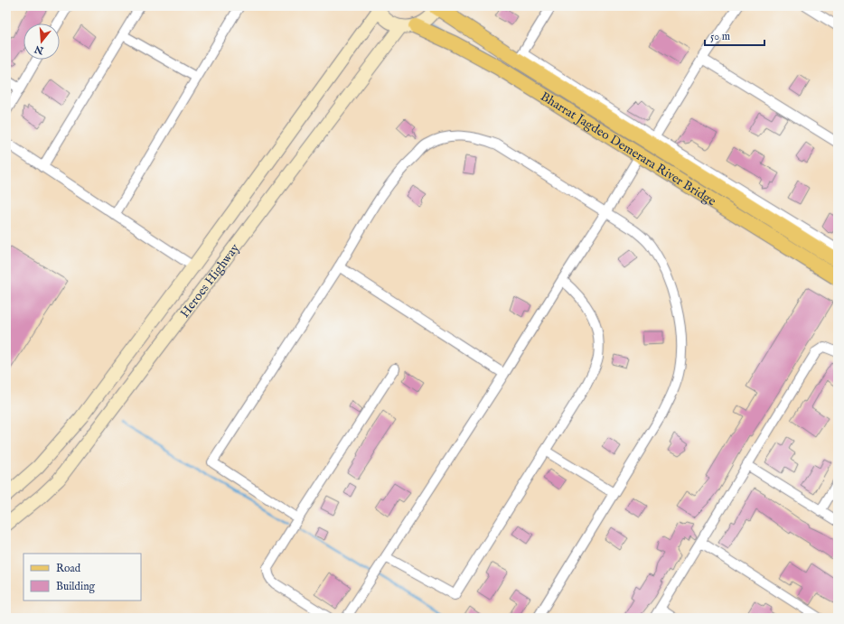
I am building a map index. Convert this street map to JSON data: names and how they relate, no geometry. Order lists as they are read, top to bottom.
{
  "streets": {
    "main road": ["Bharrat Jagdeo Demerara River Bridge", "Heroes Highway"]
  },
  "legend": ["Road", "Building"],
  "scale_bar": "50 m",
  "north": "bottom"
}
